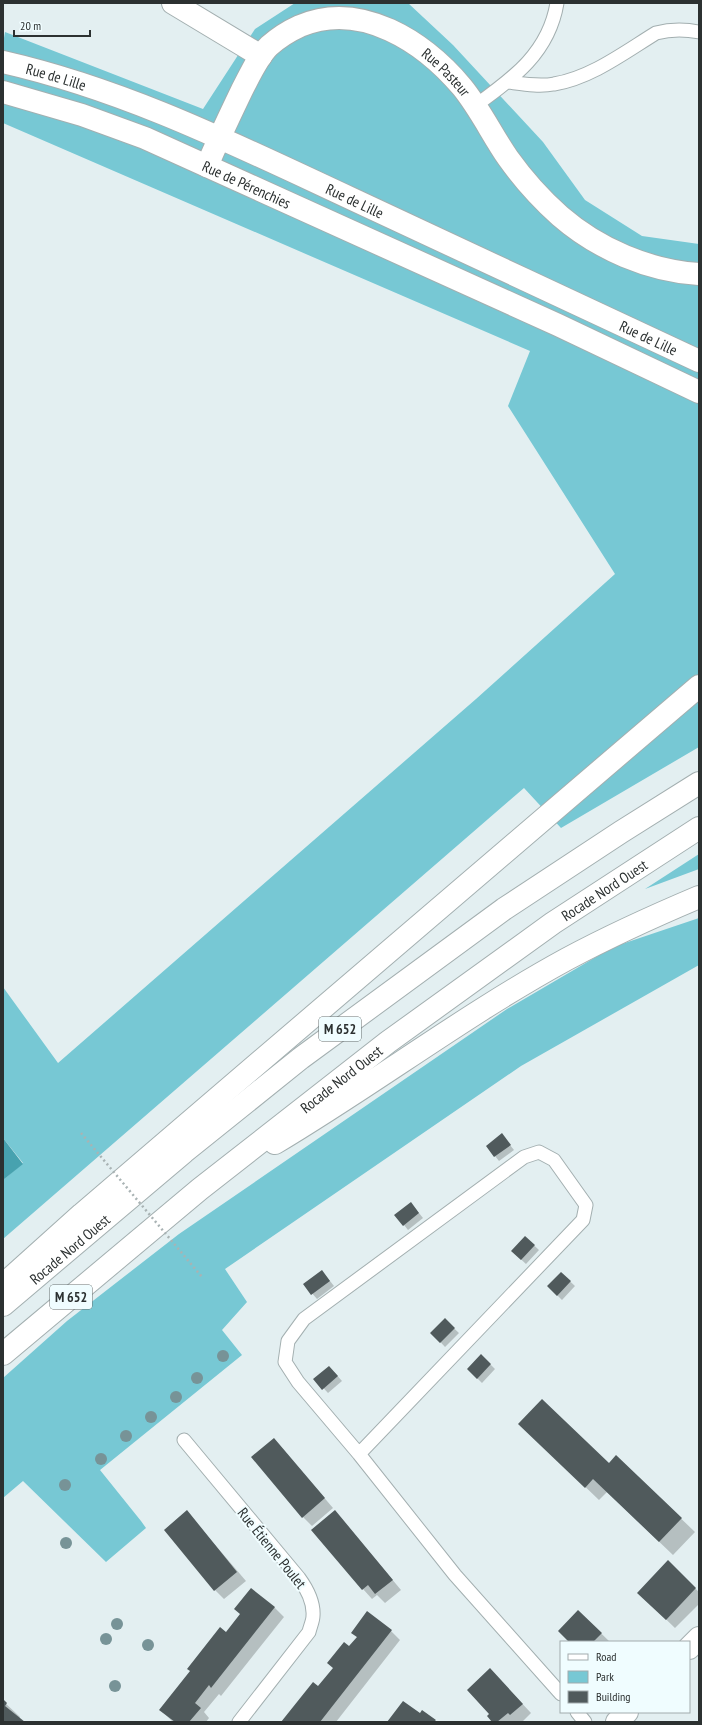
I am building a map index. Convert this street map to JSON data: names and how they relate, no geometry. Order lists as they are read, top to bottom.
{
  "streets": {
    "main road": [
      "Rue Pasteur",
      "Rue de Lille",
      "Rue de Pérenchies",
      "Rocade Nord Ouest",
      "M 652"
    ],
    "lane": ["Rue Étienne Poulet"]
  },
  "crossings": [
    ["Rue Pasteur", "Rue de Lille"],
    ["Rue Pasteur", "Rue de Pérenchies"],
    ["Rue de Lille", "Rue de Pérenchies"]
  ],
  "legend": ["Road", "Park", "Building"],
  "scale_bar": "20 m"
}
